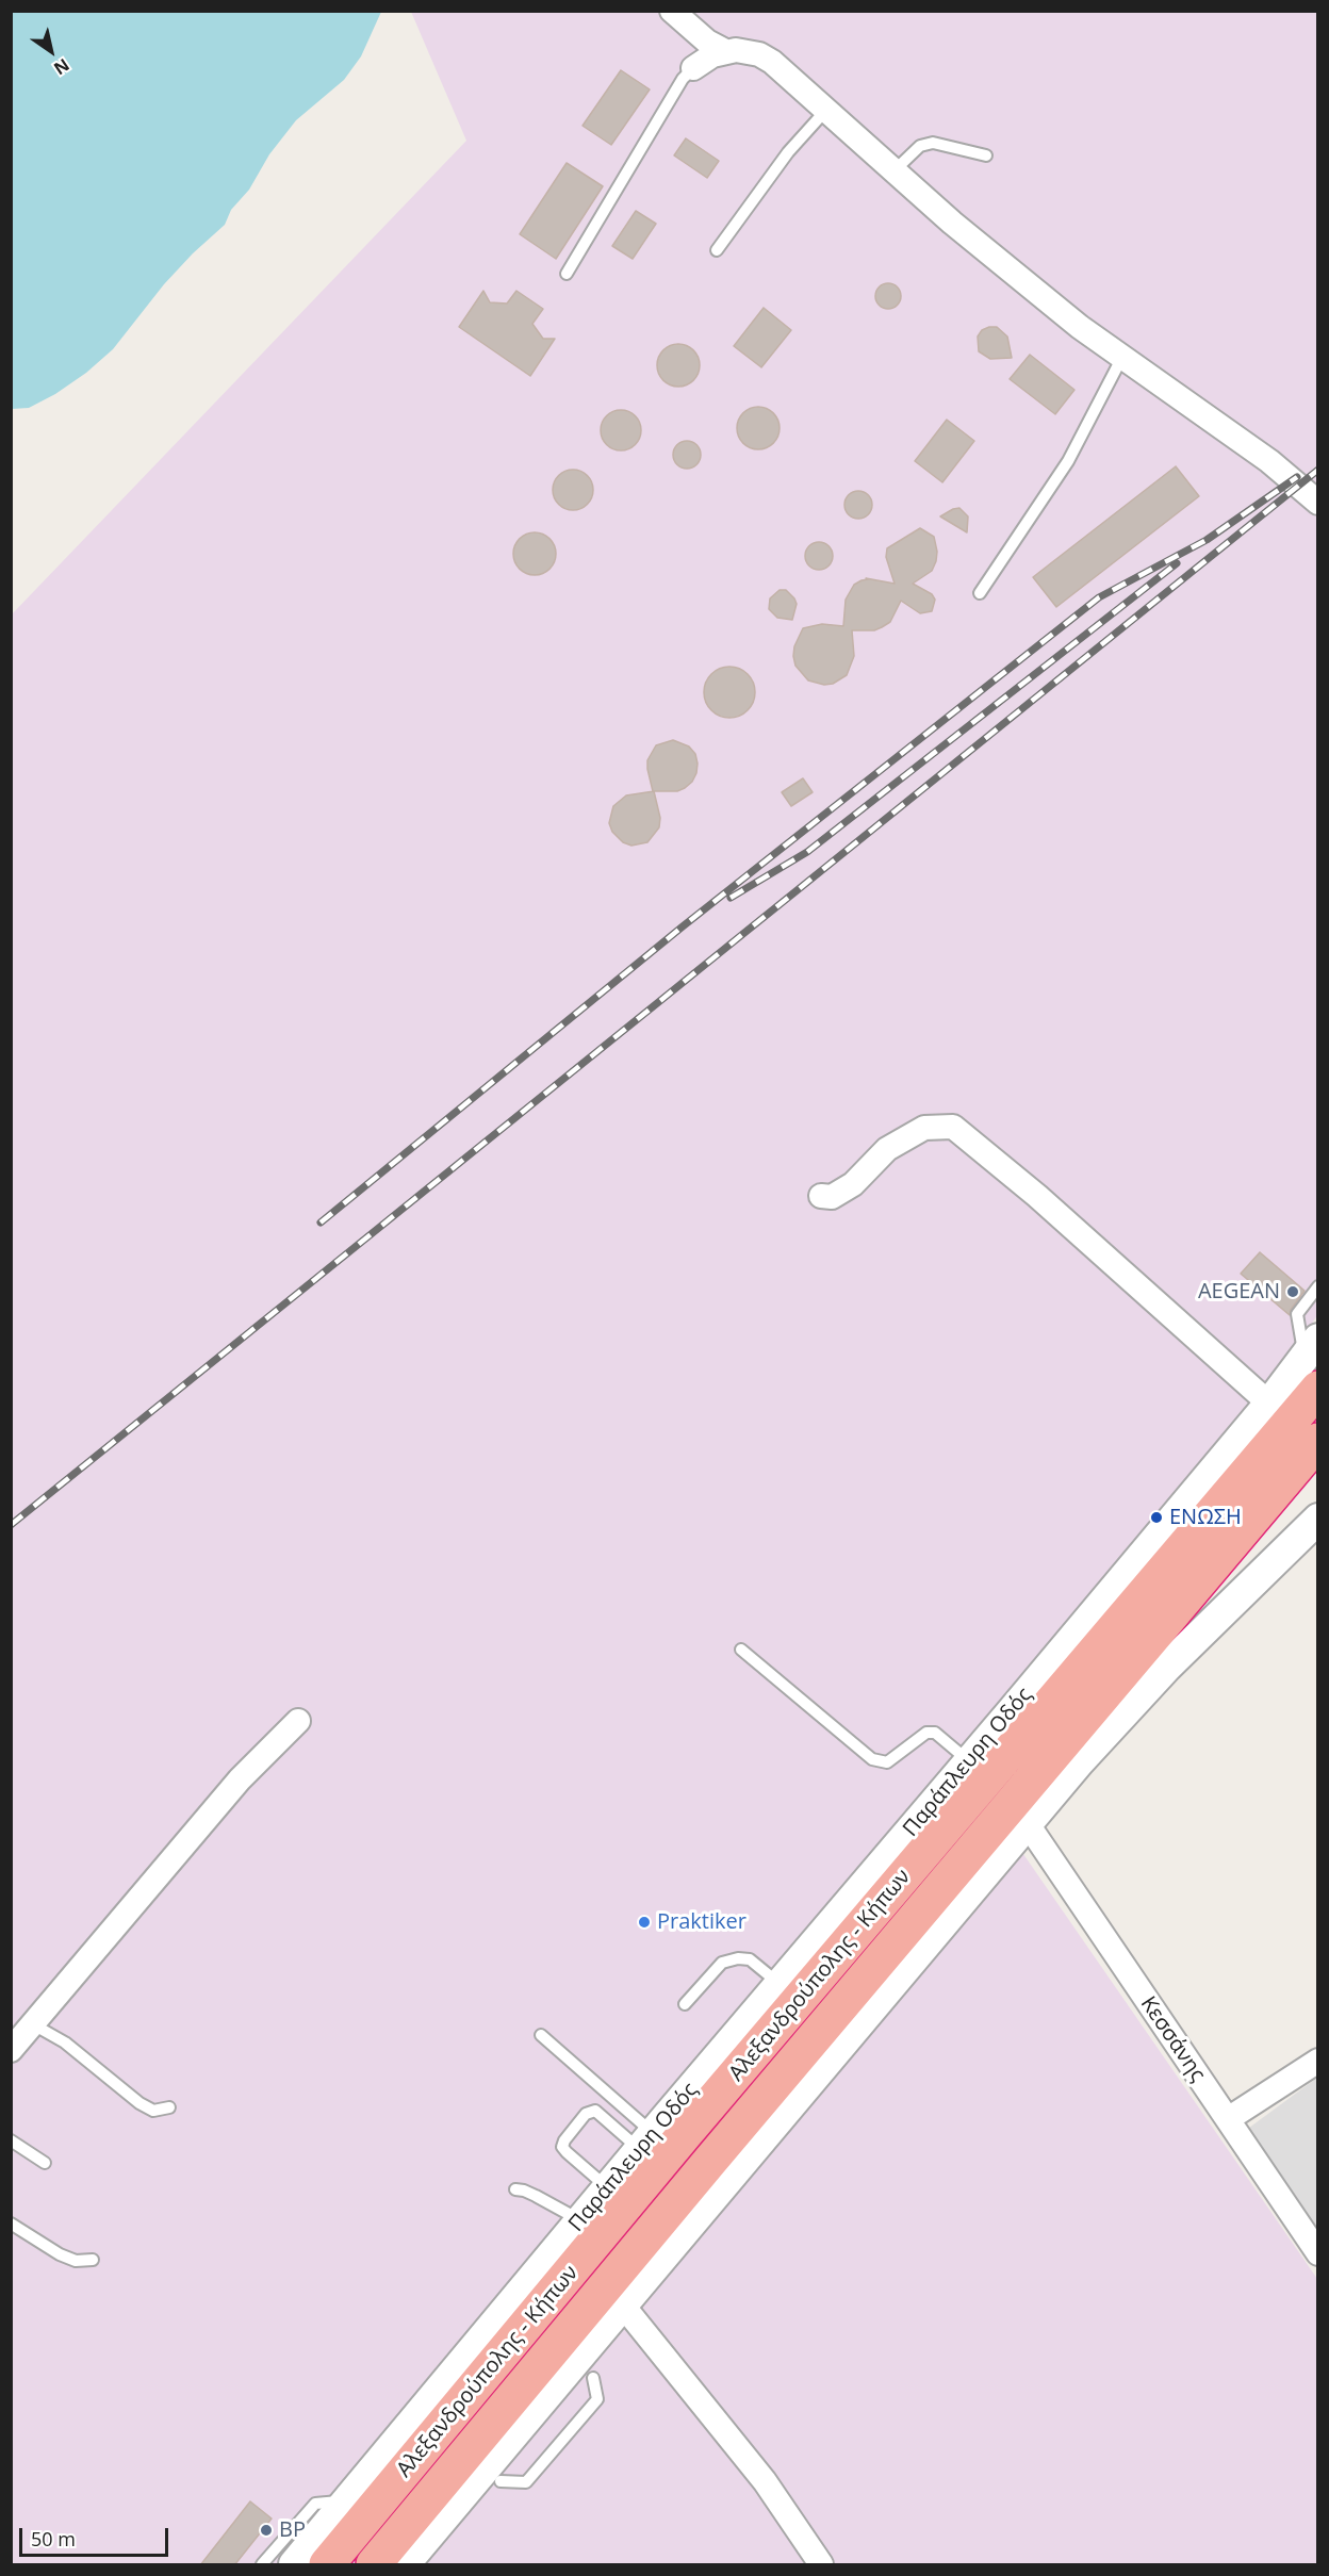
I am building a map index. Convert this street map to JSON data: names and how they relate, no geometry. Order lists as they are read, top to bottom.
{
  "streets": {
    "highway": ["Αλεξανδρούπολης - Κήπων"],
    "street": ["Παράπλευρη Οδός", "Κεσσάνης"]
  },
  "crossings": [
    ["Παράπλευρη Οδός", "Αλεξανδρούπολης - Κήπων"]
  ],
  "places": [
    "AEGEAN",
    "ΕΝΩΣΗ",
    "Praktiker",
    "BP"
  ],
  "scale_bar": "50 m",
  "north": "bottom right"
}
